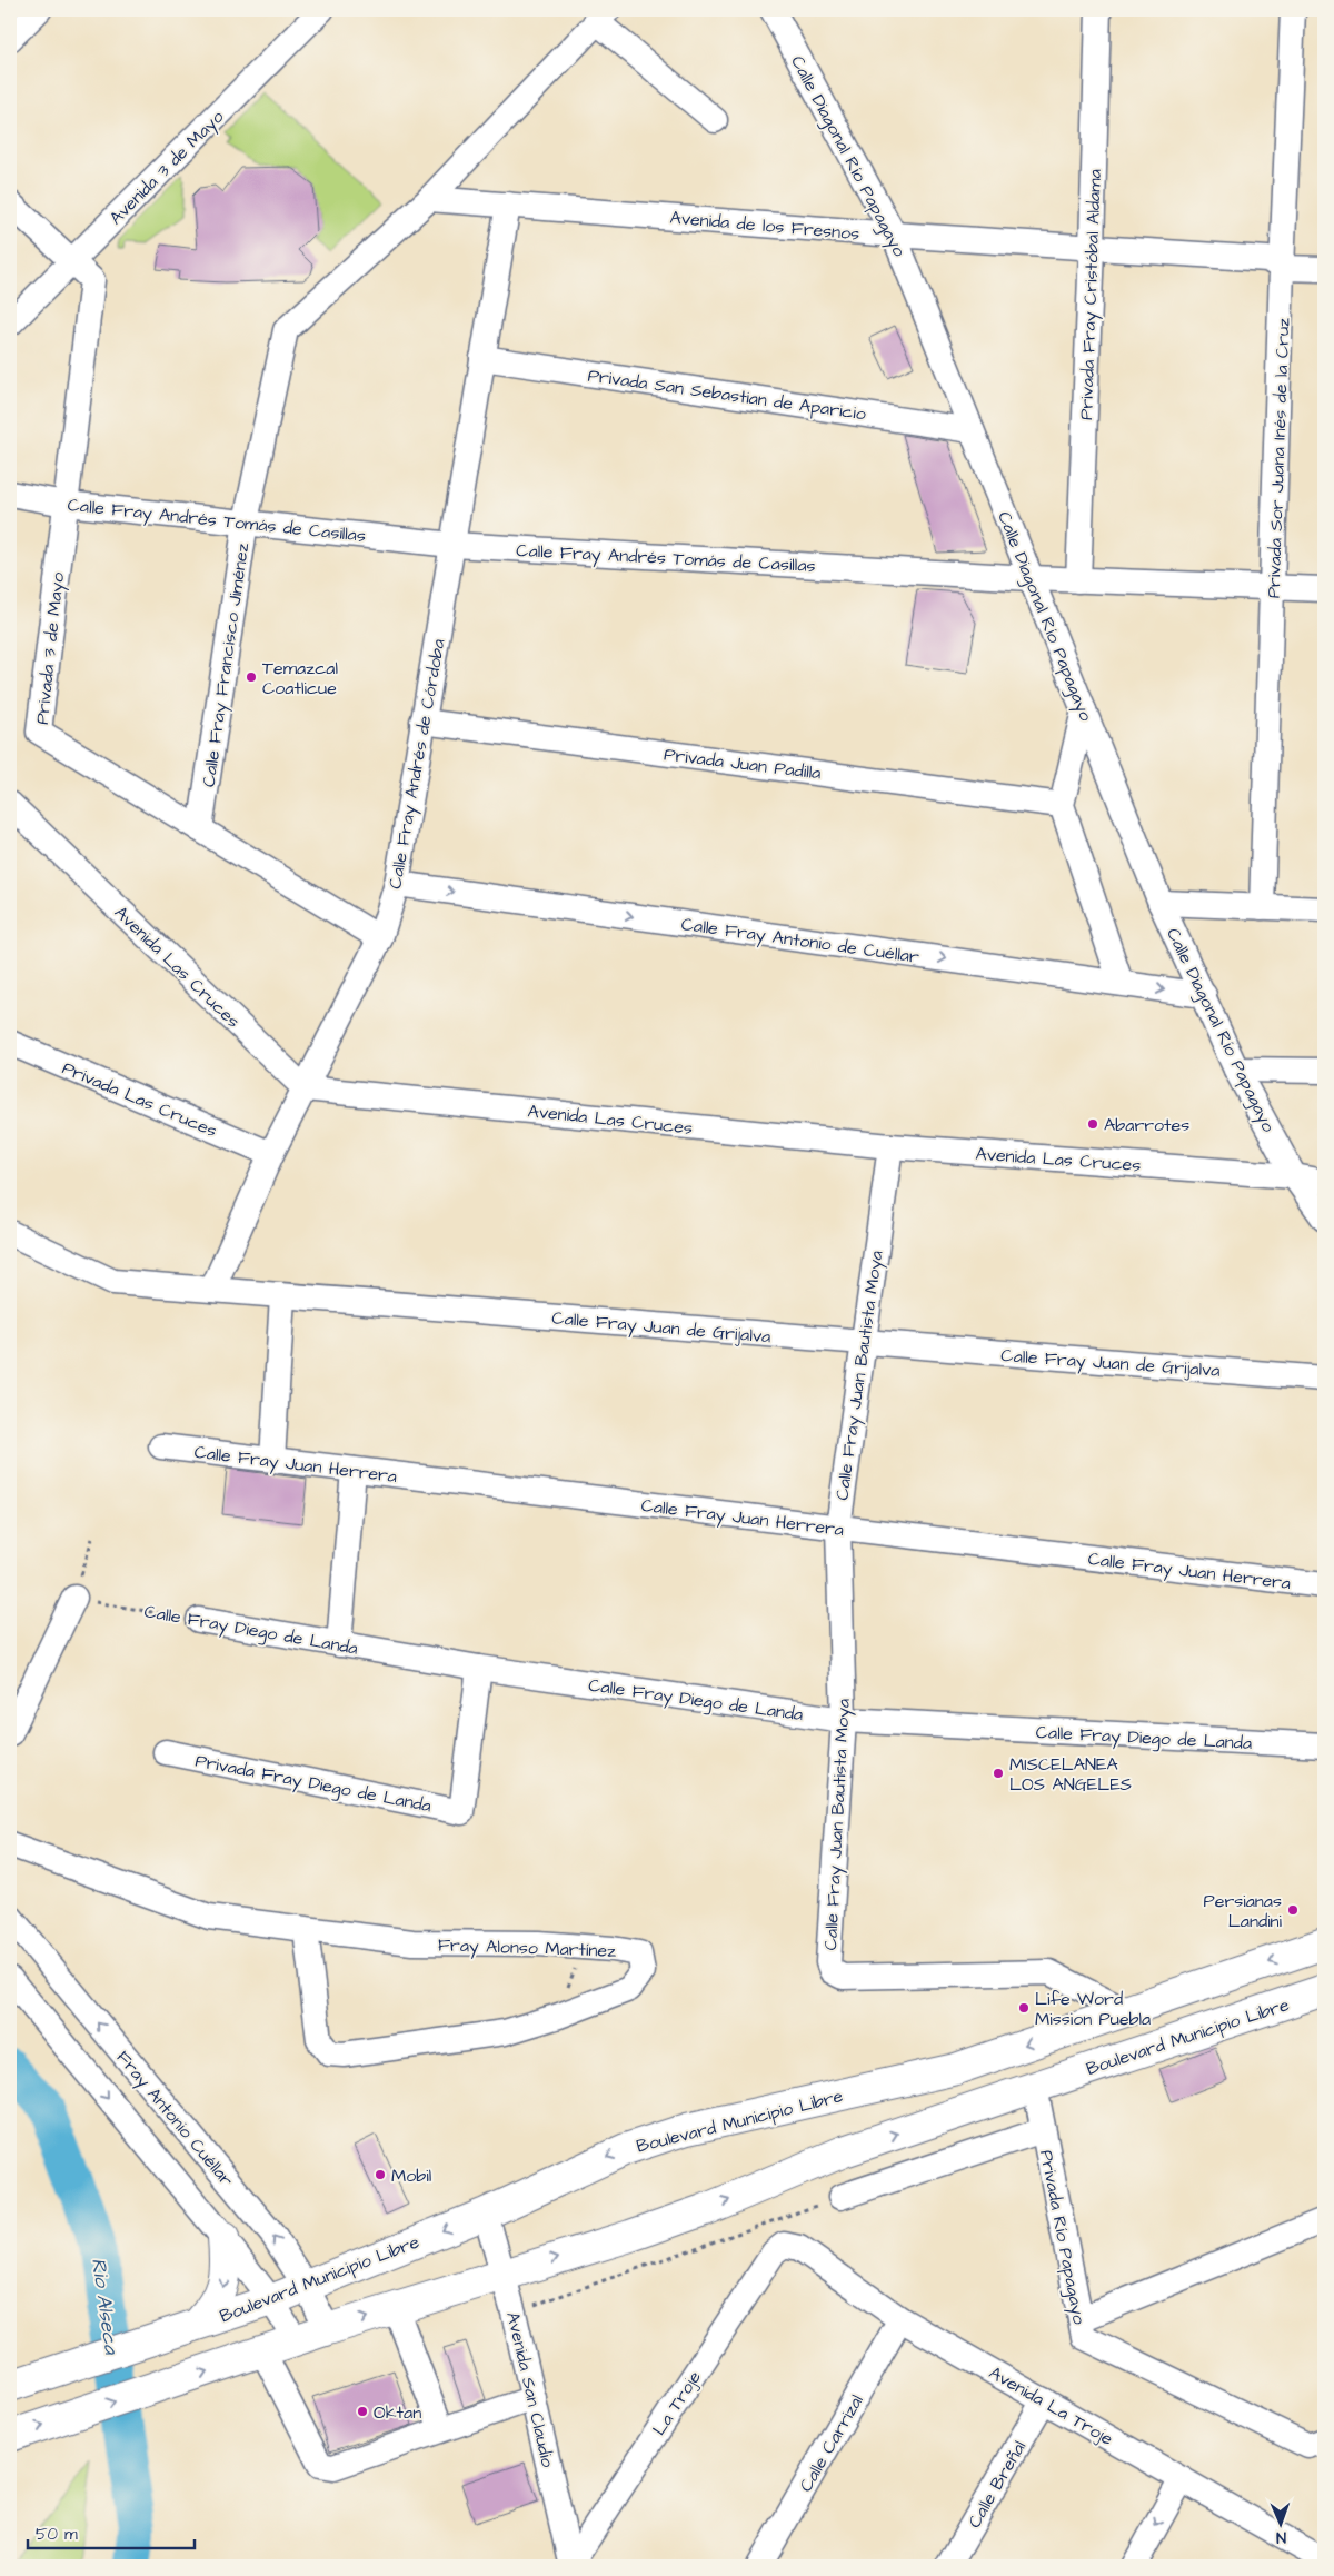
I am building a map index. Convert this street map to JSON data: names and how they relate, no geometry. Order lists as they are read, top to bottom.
{
  "streets": {
    "main road": ["Boulevard Municipio Libre"],
    "street": [
      "Calle Diagonal Río Papagayo",
      "Avenida 3 de Mayo",
      "Avenida de los Fresnos",
      "Privada Fray Cristóbal Aldama",
      "Privada San Sebastian de Aparicio",
      "Privada Sor Juana Inés de la Cruz",
      "Calle Fray Andrés Tomás de Casillas",
      "Privada 3 de Mayo",
      "Calle Fray Francisco Jiménez",
      "Privada Juan Padilla",
      "Calle Fray Andrés de Córdoba",
      "Calle Fray Antonio de Cuéllar",
      "Avenida Las Cruces",
      "Privada Las Cruces",
      "Calle Fray Juan de Grijalva",
      "Calle Fray Juan Bautista Moya",
      "Calle Fray Juan Herrera",
      "Calle Fray Diego de Landa",
      "Privada Fray Diego de Landa",
      "Fray Alonso Martínez",
      "Fray Antonio Cuéllar",
      "Privada Río Papagayo",
      "Avenida San Claudio",
      "La Troje",
      "Avenida La Troje",
      "Calle Carrizal",
      "Calle Breñal"
    ]
  },
  "crossings": [
    ["Calle Diagonal Río Papagayo", "Avenida de los Fresnos"],
    ["Calle Diagonal Río Papagayo", "Privada San Sebastian de Aparicio"],
    ["Calle Diagonal Río Papagayo", "Calle Fray Andrés Tomás de Casillas"],
    ["Calle Diagonal Río Papagayo", "Calle Fray Antonio de Cuéllar"],
    ["Calle Diagonal Río Papagayo", "Avenida Las Cruces"],
    ["Avenida 3 de Mayo", "Privada 3 de Mayo"],
    ["Avenida de los Fresnos", "Privada Fray Cristóbal Aldama"],
    ["Avenida de los Fresnos", "Privada Sor Juana Inés de la Cruz"],
    ["Avenida de los Fresnos", "Calle Fray Francisco Jiménez"],
    ["Avenida de los Fresnos", "Calle Fray Andrés de Córdoba"],
    ["Privada Fray Cristóbal Aldama", "Calle Fray Andrés Tomás de Casillas"],
    ["Privada San Sebastian de Aparicio", "Calle Fray Andrés de Córdoba"],
    ["Privada Sor Juana Inés de la Cruz", "Calle Fray Andrés Tomás de Casillas"],
    ["Calle Fray Andrés Tomás de Casillas", "Privada 3 de Mayo"],
    ["Calle Fray Andrés Tomás de Casillas", "Calle Fray Francisco Jiménez"],
    ["Calle Fray Andrés Tomás de Casillas", "Calle Fray Andrés de Córdoba"],
    ["Privada 3 de Mayo", "Calle Fray Francisco Jiménez"],
    ["Privada 3 de Mayo", "Calle Fray Andrés de Córdoba"],
    ["Privada Juan Padilla", "Calle Fray Andrés de Córdoba"],
    ["Calle Fray Andrés de Córdoba", "Calle Fray Antonio de Cuéllar"],
    ["Calle Fray Andrés de Córdoba", "Avenida Las Cruces"],
    ["Calle Fray Andrés de Córdoba", "Privada Las Cruces"],
    ["Calle Fray Andrés de Córdoba", "Calle Fray Juan de Grijalva"],
    ["Avenida Las Cruces", "Calle Fray Juan Bautista Moya"],
    ["Calle Fray Juan de Grijalva", "Calle Fray Juan Bautista Moya"],
    ["Calle Fray Juan Bautista Moya", "Calle Fray Juan Herrera"],
    ["Calle Fray Juan Bautista Moya", "Calle Fray Diego de Landa"],
    ["Calle Fray Juan Bautista Moya", "Boulevard Municipio Libre"],
    ["Calle Fray Diego de Landa", "Privada Fray Diego de Landa"],
    ["Boulevard Municipio Libre", "Fray Antonio Cuéllar"],
    ["Boulevard Municipio Libre", "Privada Río Papagayo"],
    ["Boulevard Municipio Libre", "Avenida San Claudio"],
    ["Avenida San Claudio", "La Troje"],
    ["La Troje", "Avenida La Troje"],
    ["Avenida La Troje", "Calle Carrizal"],
    ["Avenida La Troje", "Calle Breñal"]
  ],
  "one_way": ["Calle Fray Antonio de Cuéllar"],
  "water": ["Rio Alseca"],
  "places": [
    "Temazcal Coatlicue",
    "Abarrotes",
    "MISCELANEA LOS ANGELES",
    "Persianas Landini",
    "Life Word Mission Puebla",
    "Mobil",
    "Oktan"
  ],
  "scale_bar": "50 m",
  "north": "bottom"
}
